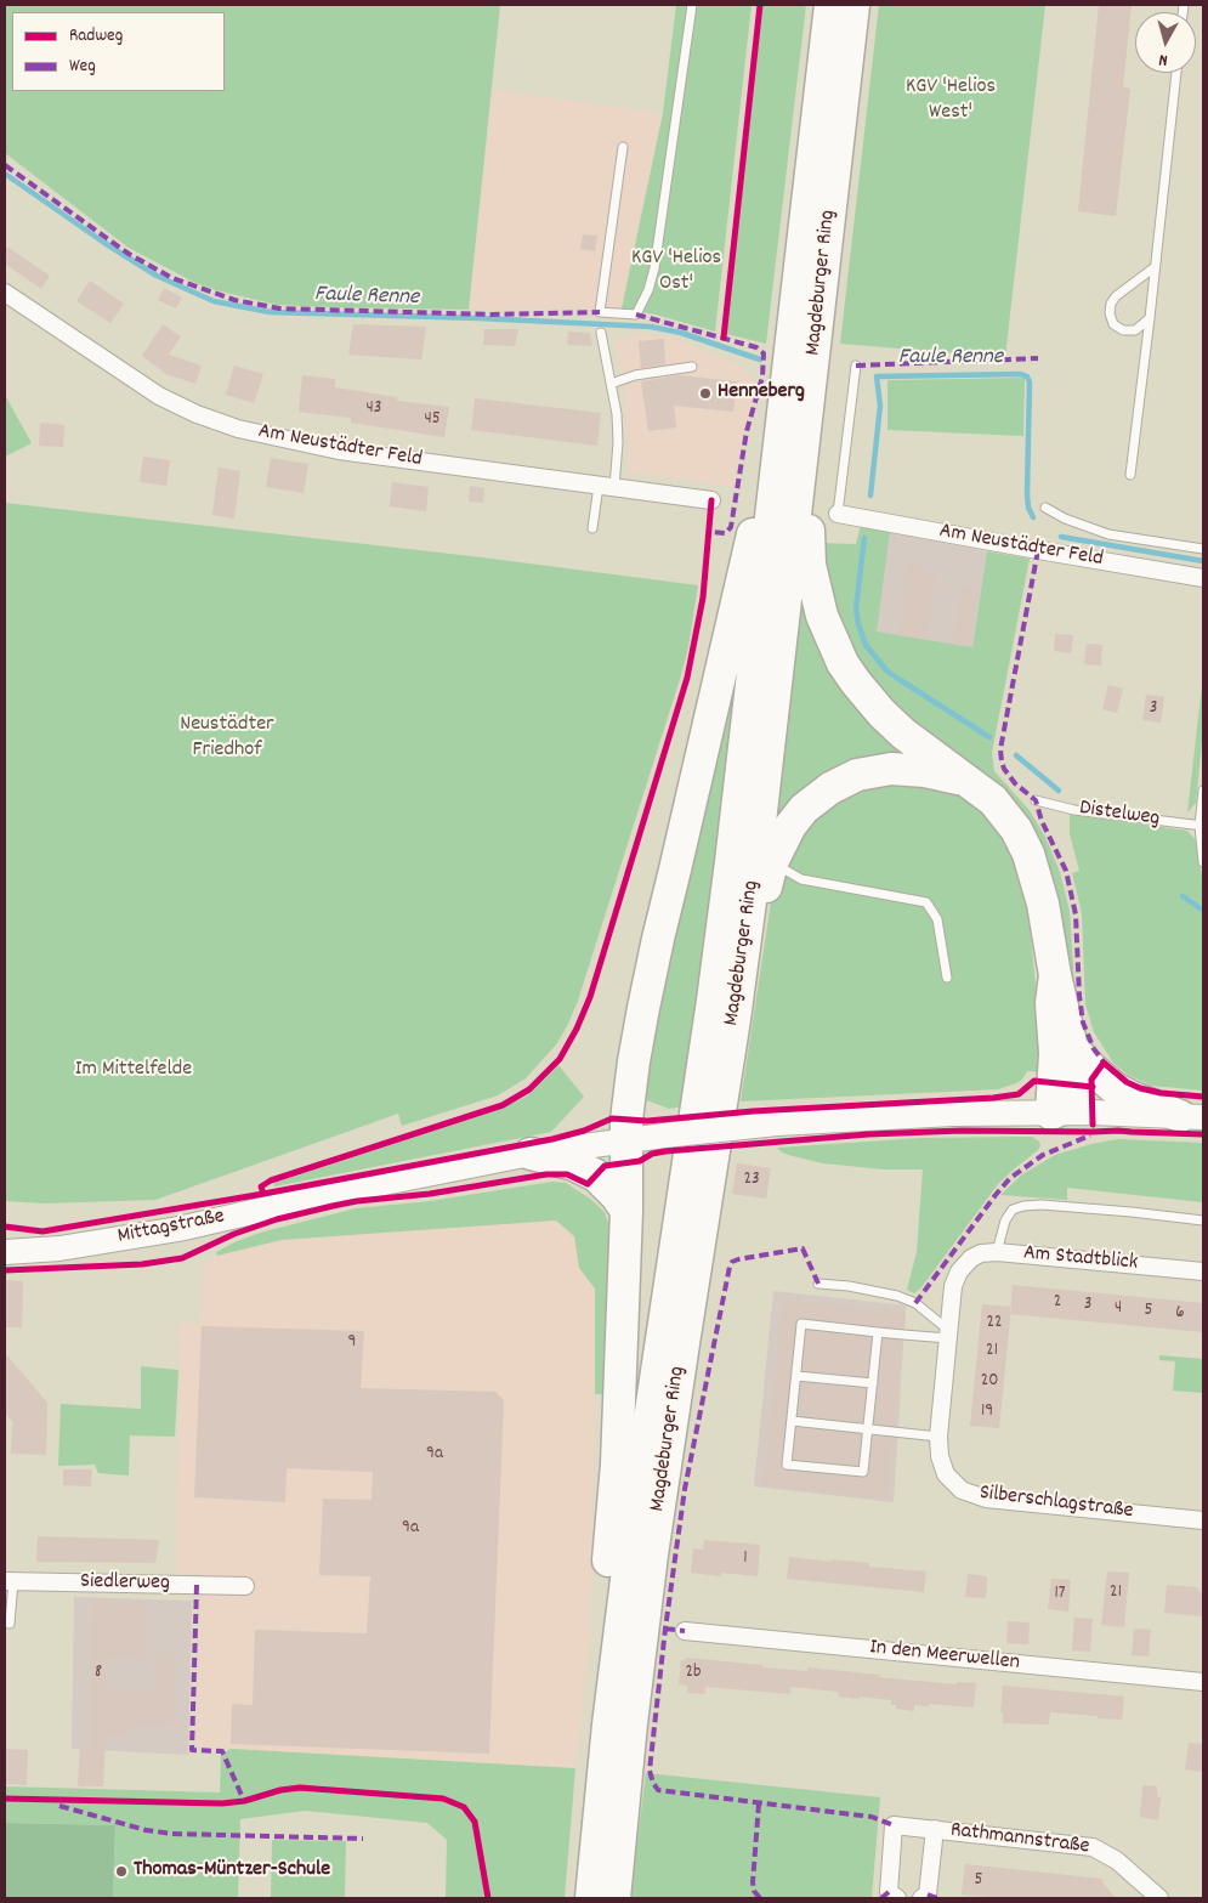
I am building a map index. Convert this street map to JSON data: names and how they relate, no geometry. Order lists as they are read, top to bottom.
{
  "streets": {
    "highway": ["Magdeburger Ring"],
    "street": [
      "Am Neustädter Feld",
      "Mittagstraße",
      "Am Stadtblick",
      "Silberschlagstraße",
      "Siedlerweg",
      "In den Meerwellen",
      "Rathmannstraße"
    ],
    "lane": ["Distelweg"]
  },
  "crossings": [
    ["Am Stadtblick", "Silberschlagstraße"]
  ],
  "water": ["Faule Renne"],
  "parks": [
    "KGV 'Helios West'",
    "KGV 'Helios Ost'",
    "Neustädter Friedhof",
    "Im Mittelfelde"
  ],
  "places": ["Henneberg", "Thomas-Müntzer-Schule"],
  "house_numbers": [
    "43",
    "45",
    "3",
    "23",
    "2",
    "3",
    "4",
    "5",
    "6",
    "22",
    "9",
    "21",
    "20",
    "19",
    "9a",
    "9a",
    "1",
    "21",
    "17",
    "8",
    "2b",
    "5"
  ],
  "legend": ["Radweg", "Weg"],
  "north": "bottom"
}
